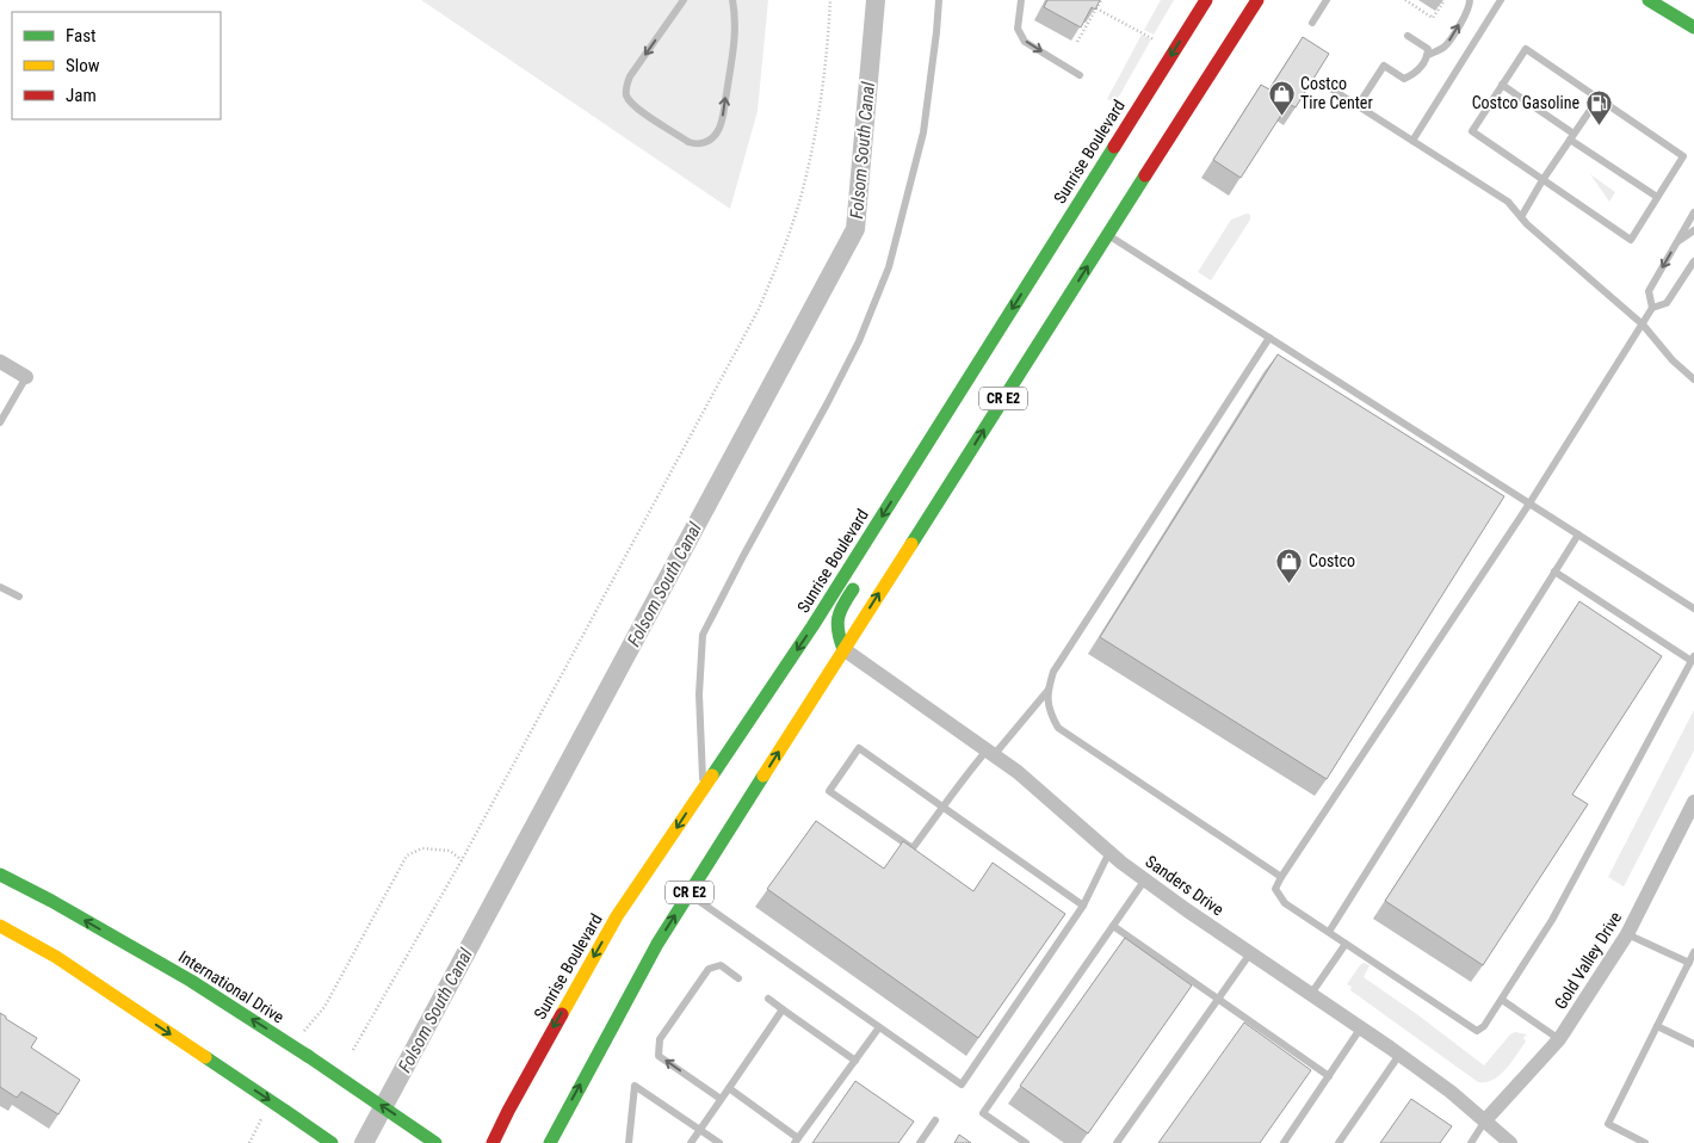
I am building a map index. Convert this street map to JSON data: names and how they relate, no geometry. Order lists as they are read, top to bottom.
{
  "streets": {
    "main road": ["Sunrise Boulevard", "CR E2", "International Drive"],
    "street": ["Sanders Drive", "Gold Valley Drive"]
  },
  "crossings": [
    ["CR E2", "Sanders Drive"],
    ["Sanders Drive", "Gold Valley Drive"]
  ],
  "water": ["Folsom South Canal"],
  "places": {
    "shop": ["Costco Tire Center", "Costco"],
    "fuel station": ["Costco Gasoline"]
  },
  "legend": ["Fast", "Slow", "Jam"]
}
